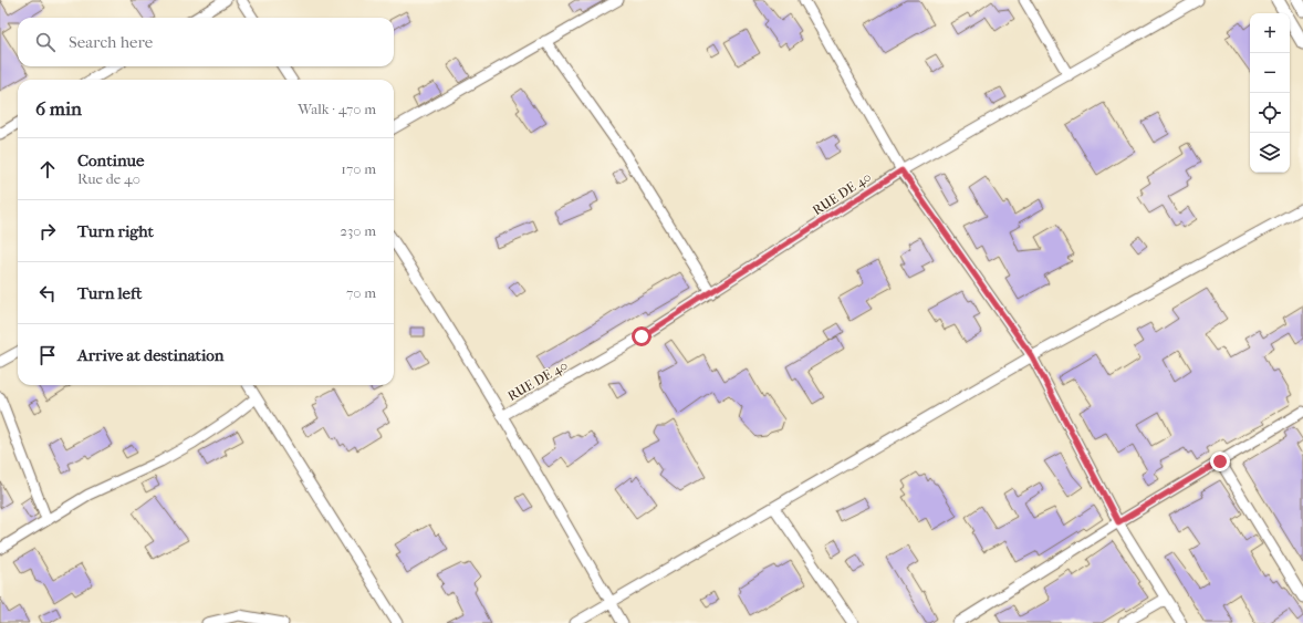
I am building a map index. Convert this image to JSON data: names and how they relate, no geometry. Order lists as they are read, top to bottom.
{
  "streets": {
    "street": ["RUE DE 40"]
  },
  "page": {
    "map_buttons": ["+", "−"],
    "search": "Search here",
    "heading": ["6 min", "Walk · 470 m"],
    "list": [
      ["Continue", "Rue de 40", "170 m"],
      ["Turn right", "230 m"],
      ["Turn left", "70 m"],
      "Arrive at destination"
    ]
  }
}
